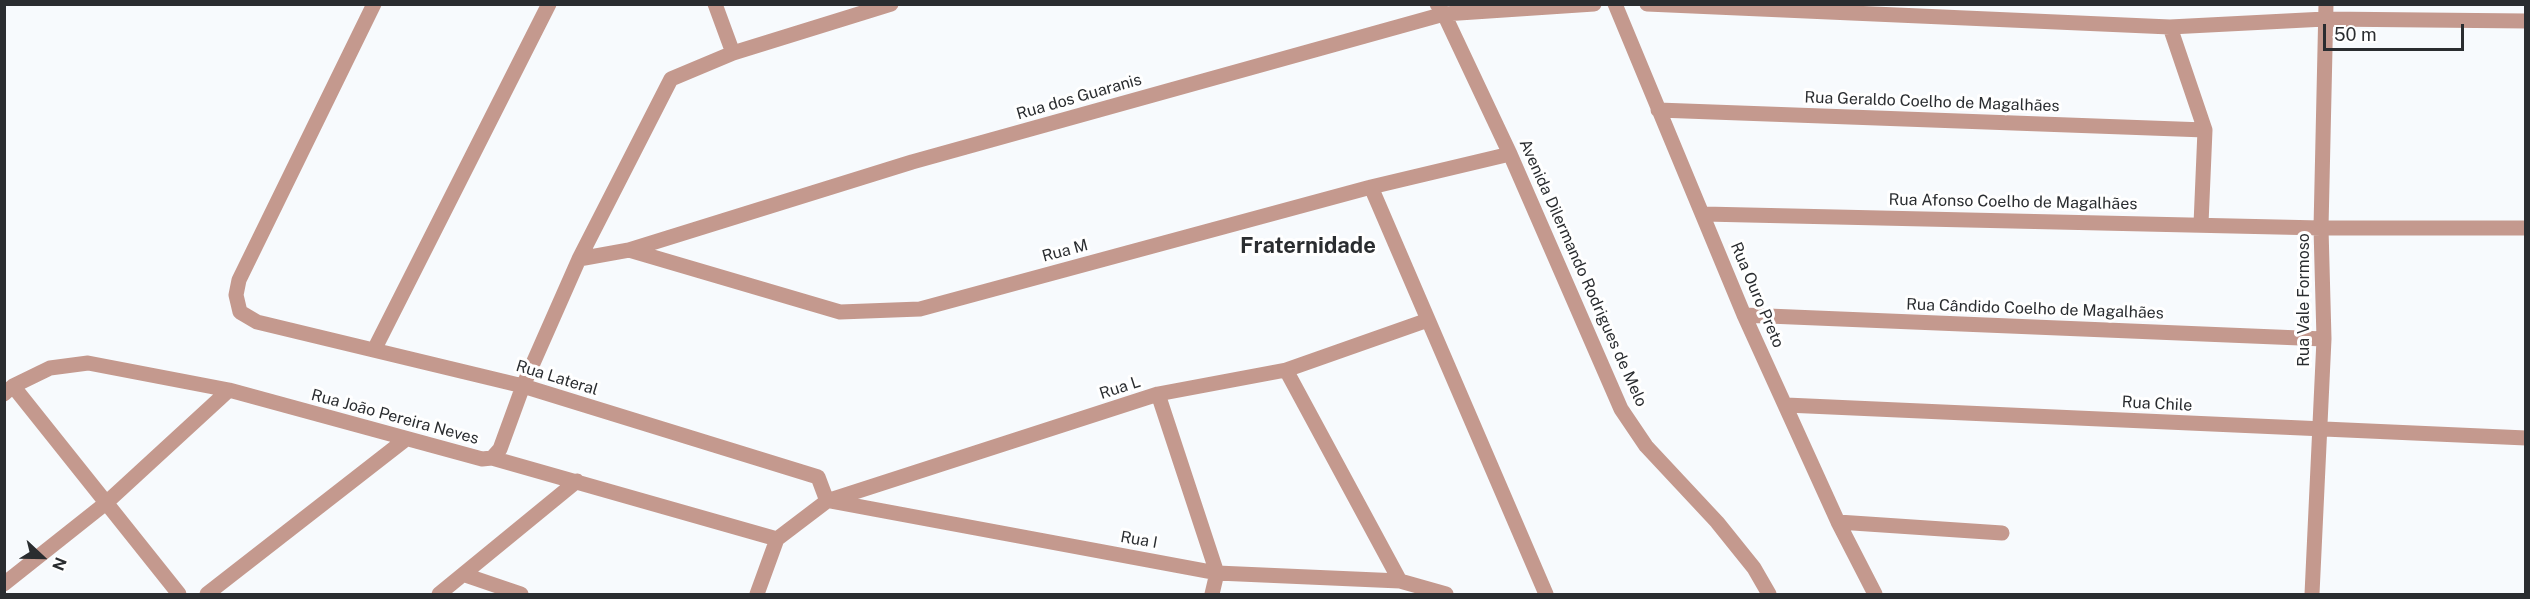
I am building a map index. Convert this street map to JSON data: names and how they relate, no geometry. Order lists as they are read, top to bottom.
{
  "streets": {
    "street": [
      "Rua dos Guaranis",
      "Rua Geraldo Coelho de Magalhães",
      "Rua Afonso Coelho de Magalhães",
      "Rua M",
      "Avenida Dilermando Rodrigues de Melo",
      "Rua Ouro Preto",
      "Rua Vale Formoso",
      "Rua Cândido Coelho de Magalhães",
      "Rua Lateral",
      "Rua L",
      "Rua Chile",
      "Rua João Pereira Neves",
      "Rua I"
    ]
  },
  "crossings": [
    ["Rua dos Guaranis", "Rua M"],
    ["Rua dos Guaranis", "Avenida Dilermando Rodrigues de Melo"],
    ["Rua Geraldo Coelho de Magalhães", "Rua Ouro Preto"],
    ["Rua Afonso Coelho de Magalhães", "Rua Ouro Preto"],
    ["Rua Afonso Coelho de Magalhães", "Rua Vale Formoso"],
    ["Rua M", "Avenida Dilermando Rodrigues de Melo"],
    ["Rua Ouro Preto", "Rua Cândido Coelho de Magalhães"],
    ["Rua Ouro Preto", "Rua Chile"],
    ["Rua Vale Formoso", "Rua Cândido Coelho de Magalhães"],
    ["Rua Vale Formoso", "Rua Chile"],
    ["Rua Lateral", "Rua L"],
    ["Rua Lateral", "Rua I"],
    ["Rua L", "Rua João Pereira Neves"],
    ["Rua L", "Rua I"]
  ],
  "districts": ["Fraternidade"],
  "scale_bar": "50 m",
  "north": "right"
}
